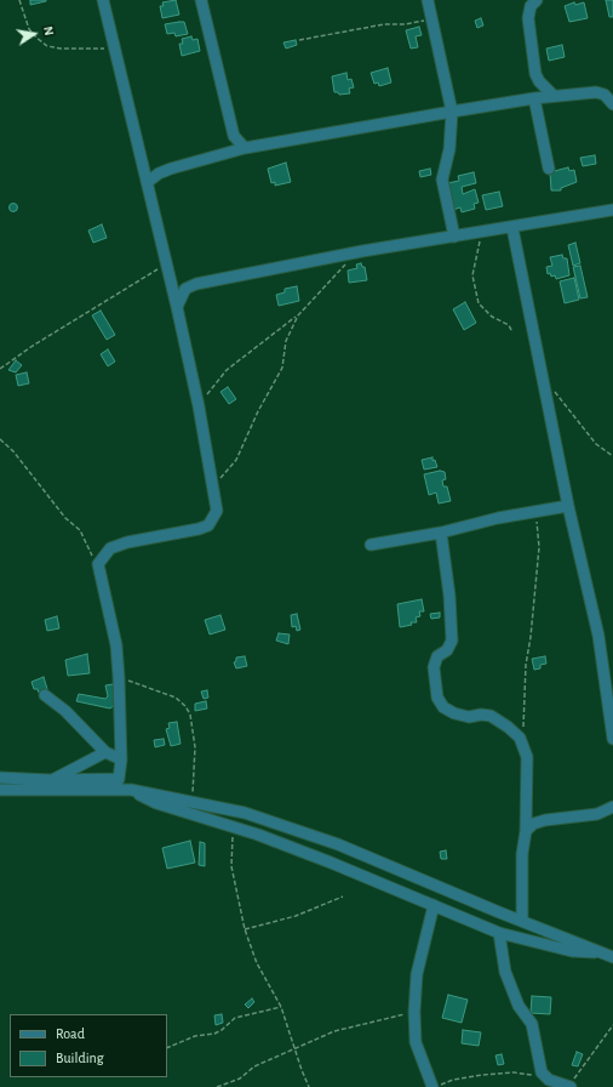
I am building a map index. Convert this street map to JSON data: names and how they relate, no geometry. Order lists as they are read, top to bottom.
{
  "legend": ["Road", "Building"],
  "north": "right"
}
